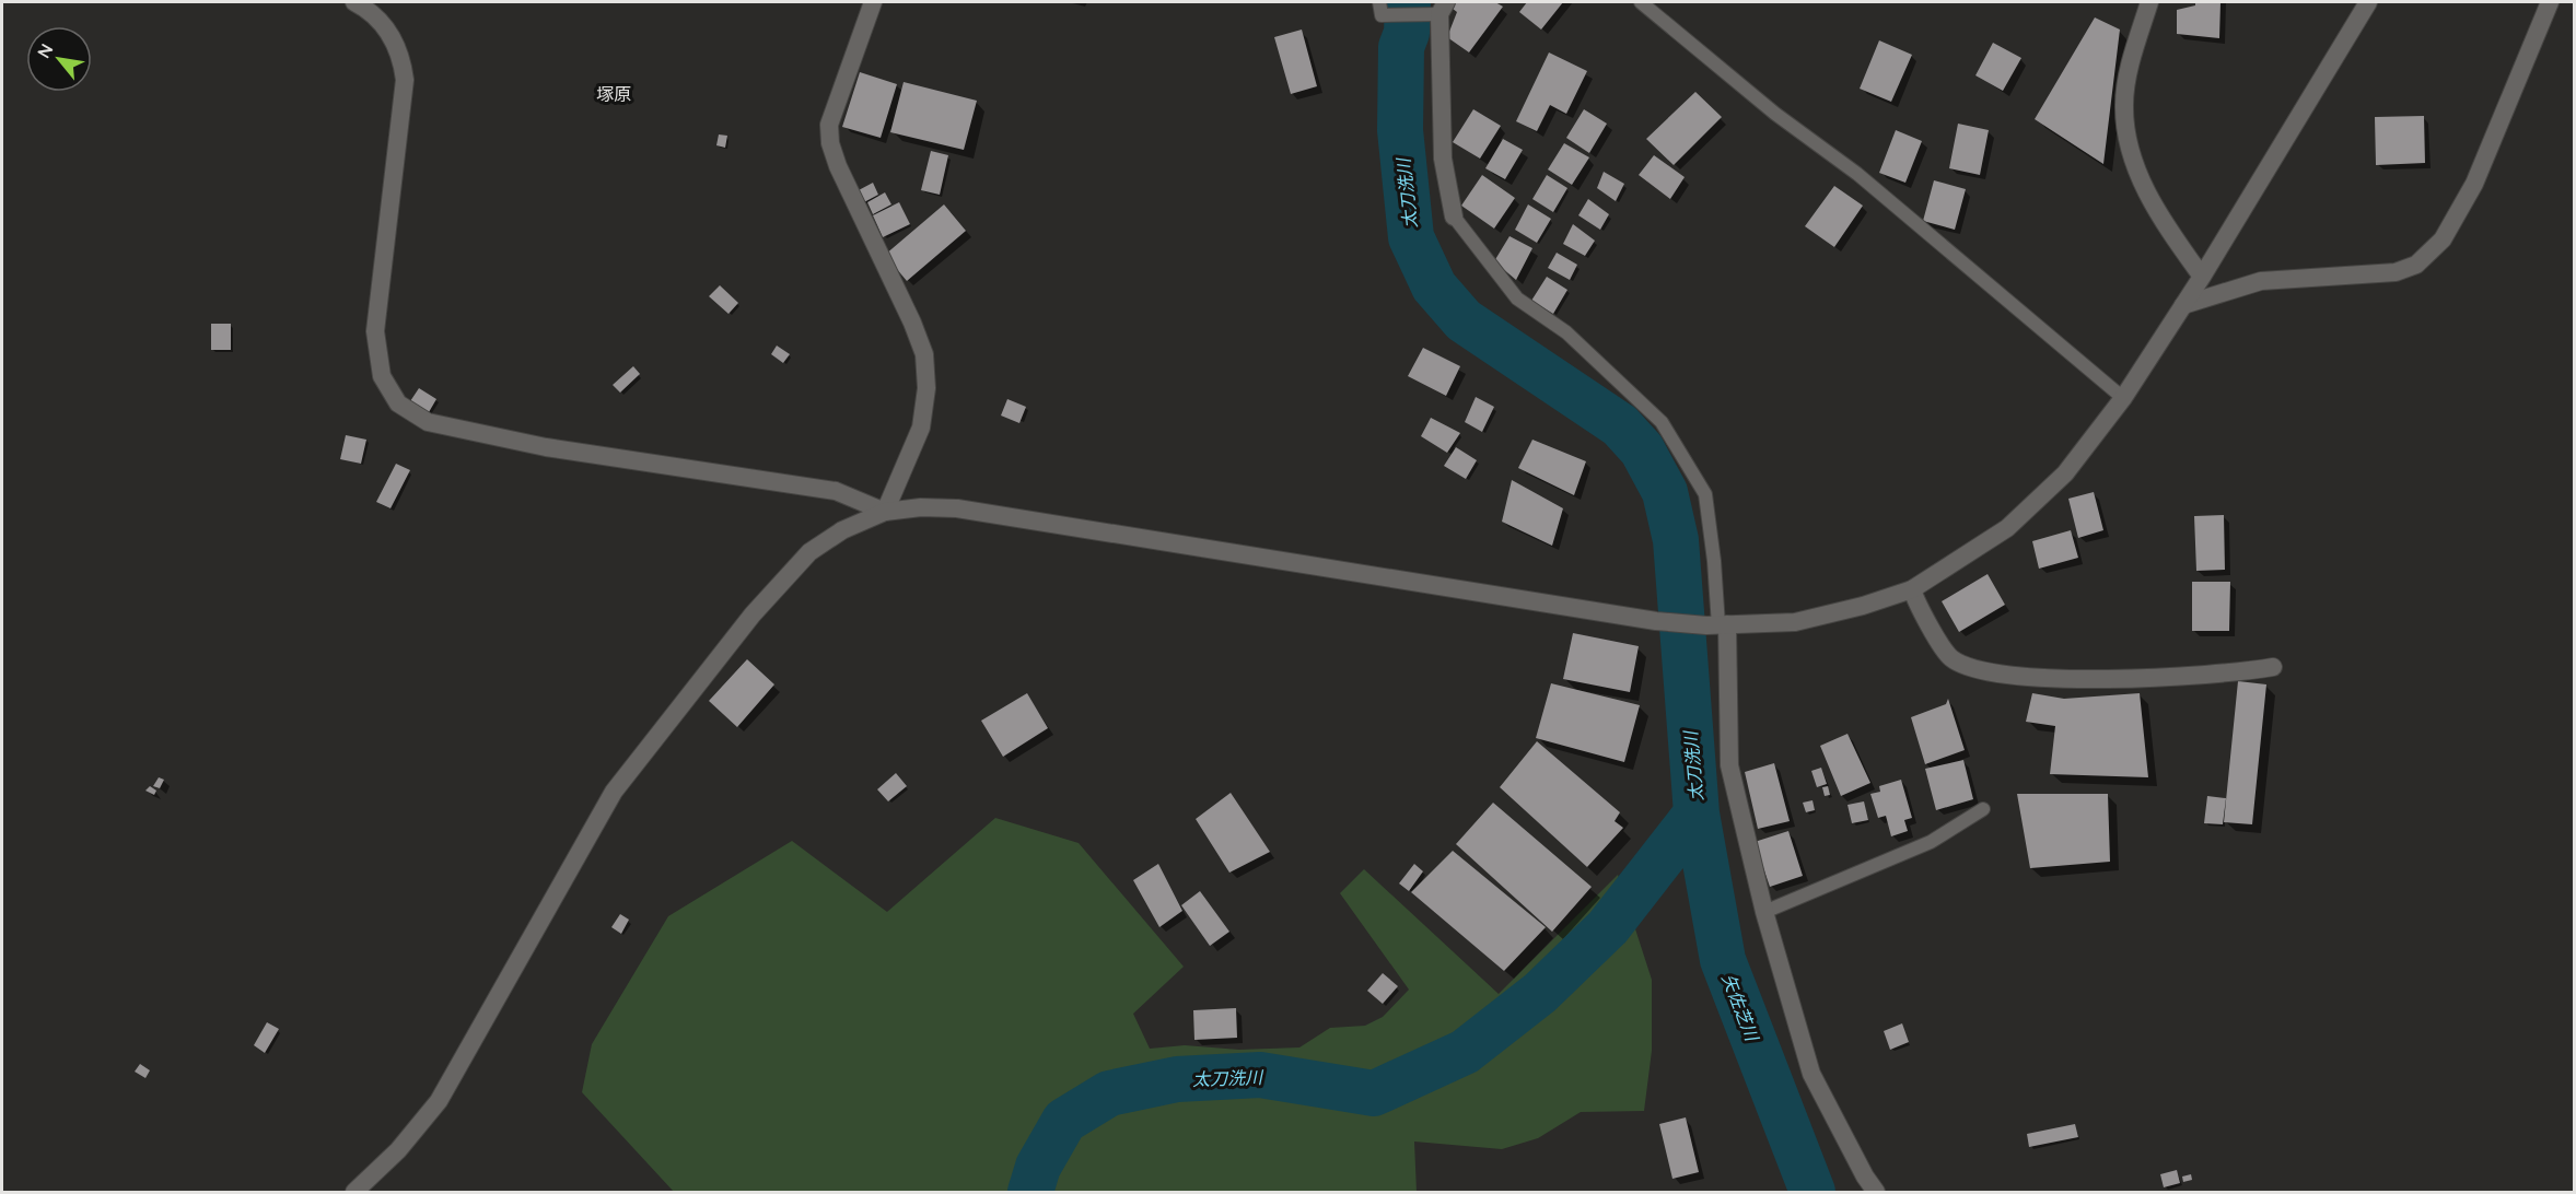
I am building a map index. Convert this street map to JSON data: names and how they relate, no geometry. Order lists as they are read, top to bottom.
{
  "districts": ["塚原"],
  "water": ["太刀洗川", "矢佐芝川"],
  "north": "top left"
}
